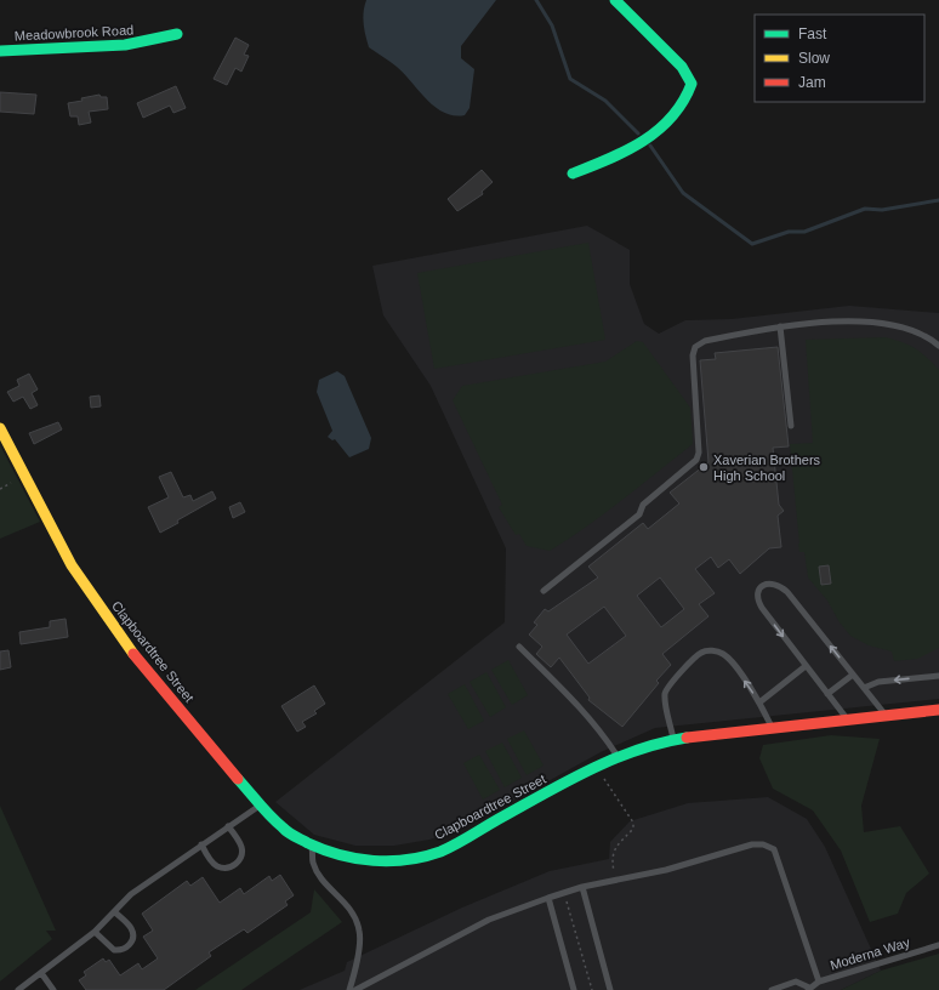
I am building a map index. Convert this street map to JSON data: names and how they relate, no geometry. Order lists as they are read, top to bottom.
{
  "streets": {
    "main road": ["Meadowbrook Road", "Clapboardtree Street"],
    "lane": ["Moderna Way"]
  },
  "places": ["Xaverian Brothers High School"],
  "legend": ["Fast", "Slow", "Jam"]
}
